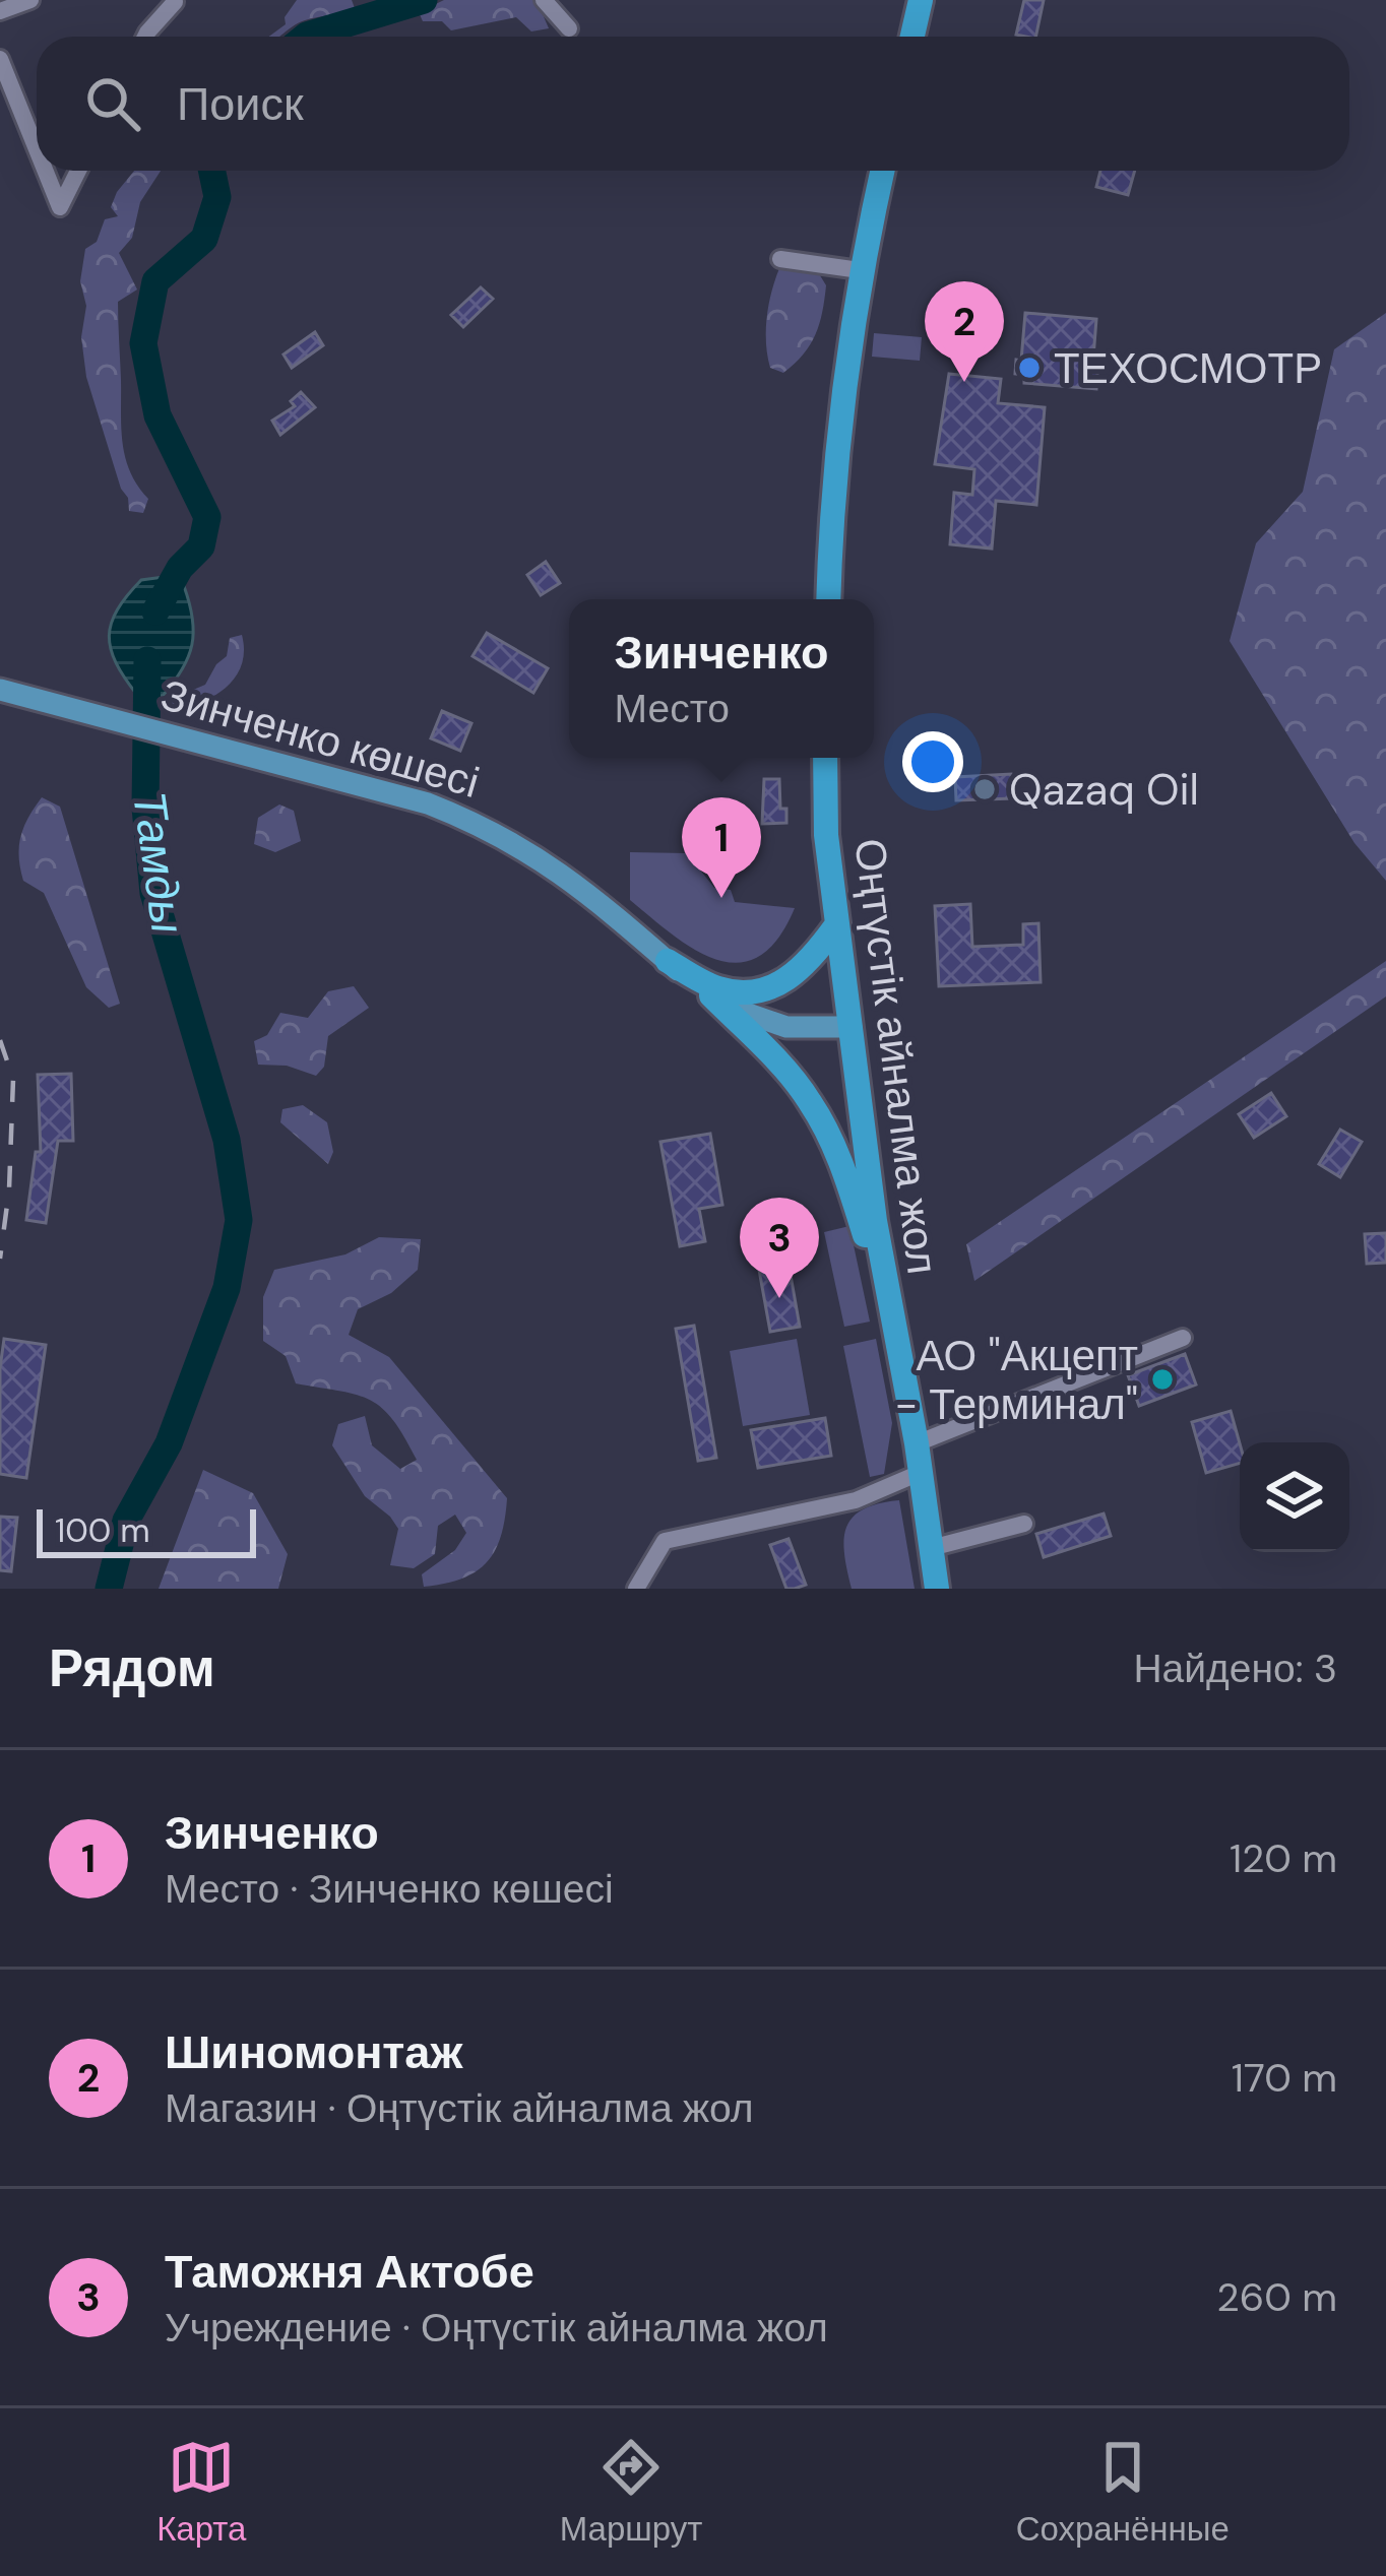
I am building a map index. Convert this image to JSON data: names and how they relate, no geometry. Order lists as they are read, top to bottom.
{
  "streets": {
    "highway": ["Оңтүстік айналма жол"],
    "main road": ["Зинченко көшесі"]
  },
  "crossings": [
    ["Зинченко көшесі", "Оңтүстік айналма жол"]
  ],
  "water": ["Тамды"],
  "places": ["ТЕХОСМОТР", "Qazaq Oil", "АО \"Акцепт - Терминал\""],
  "scale_bar": "100 m",
  "page": {
    "search": "Поиск",
    "pins": ["2", "1", "3"],
    "popup": ["Зинченко", "Место"],
    "scale": "100 m",
    "heading": ["Рядом", "Найдено: 3"],
    "list": [
      {
        "mark": "1",
        "name": "Зинченко",
        "note": "Место · Зинченко көшесі",
        "value": "120 m"
      },
      {
        "mark": "2",
        "name": "Шиномонтаж",
        "note": "Магазин · Оңтүстік айналма жол",
        "value": "170 m"
      },
      {
        "mark": "3",
        "name": "Таможня Актобе",
        "note": "Учреждение · Оңтүстік айналма жол",
        "value": "260 m"
      }
    ],
    "nav": ["Карта", "Маршрут", "Сохранённые"]
  }
}
